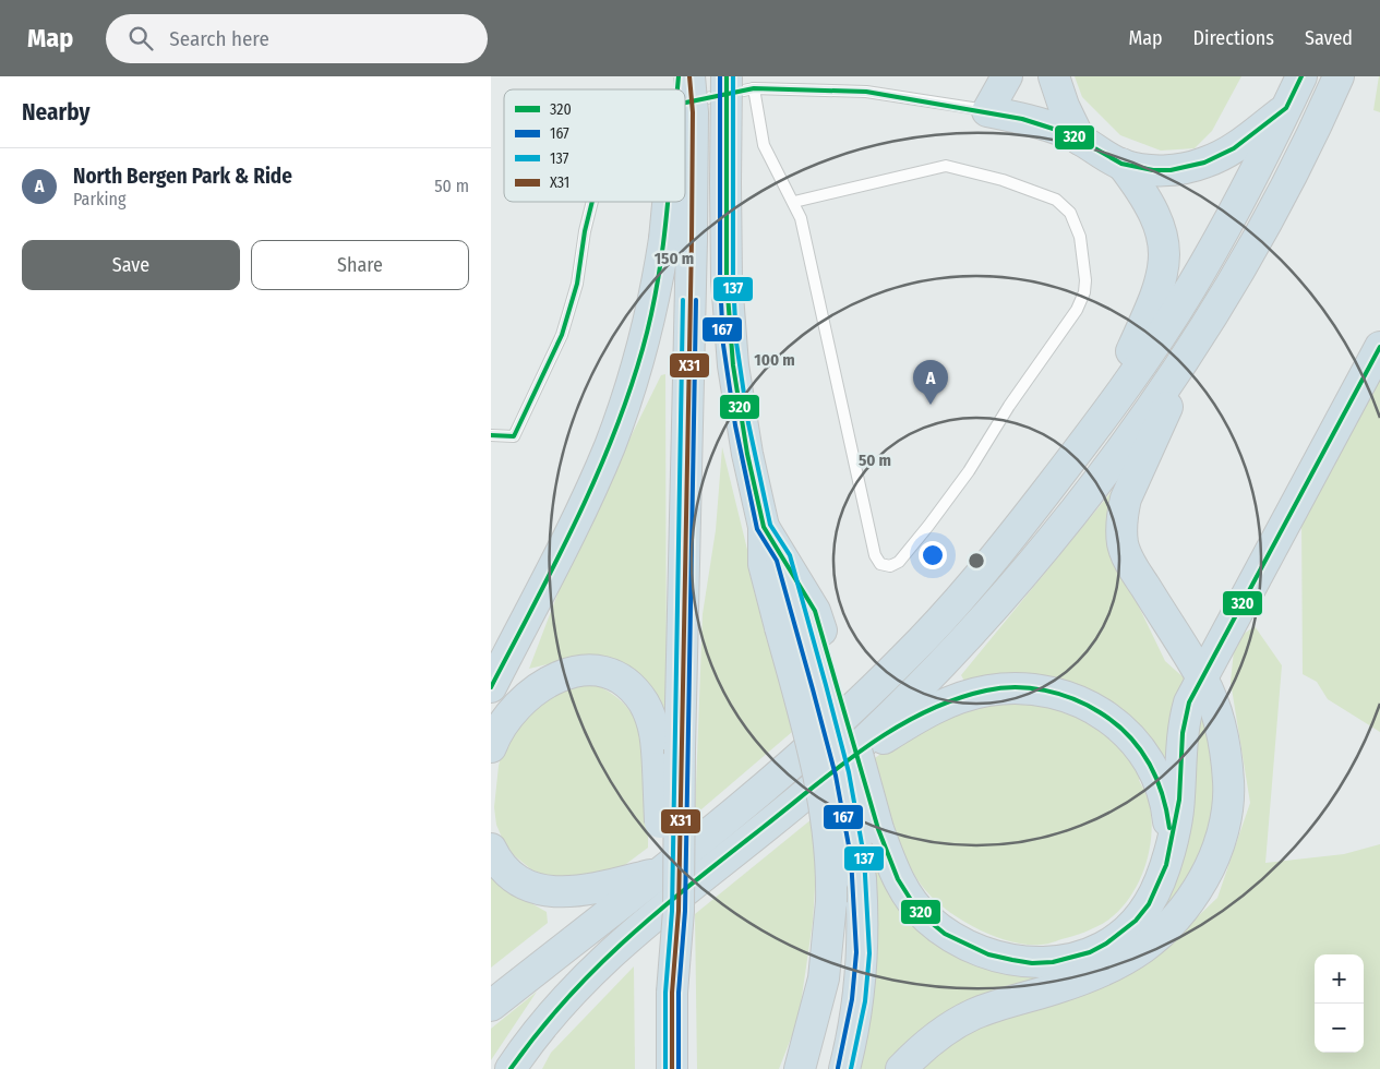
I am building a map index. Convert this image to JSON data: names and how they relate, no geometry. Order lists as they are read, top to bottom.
{
  "lines": [
    "transit line 320",
    "transit line 167",
    "transit line 137",
    "transit line X31"
  ],
  "legend": [
    "320",
    "167",
    "137",
    "X31"
  ],
  "page": {
    "header": "Map",
    "search": "Search here",
    "nav": ["Map", "Directions", "Saved"],
    "heading": "Nearby",
    "list": [
      {
        "mark": "A",
        "name": "North Bergen Park & Ride",
        "note": "Parking",
        "value": "50 m"
      }
    ],
    "buttons": ["Save", "Share"],
    "pins": "A",
    "map_buttons": ["+", "−"]
  },
  "rings": ["150 m", "100 m", "50 m"]
}
